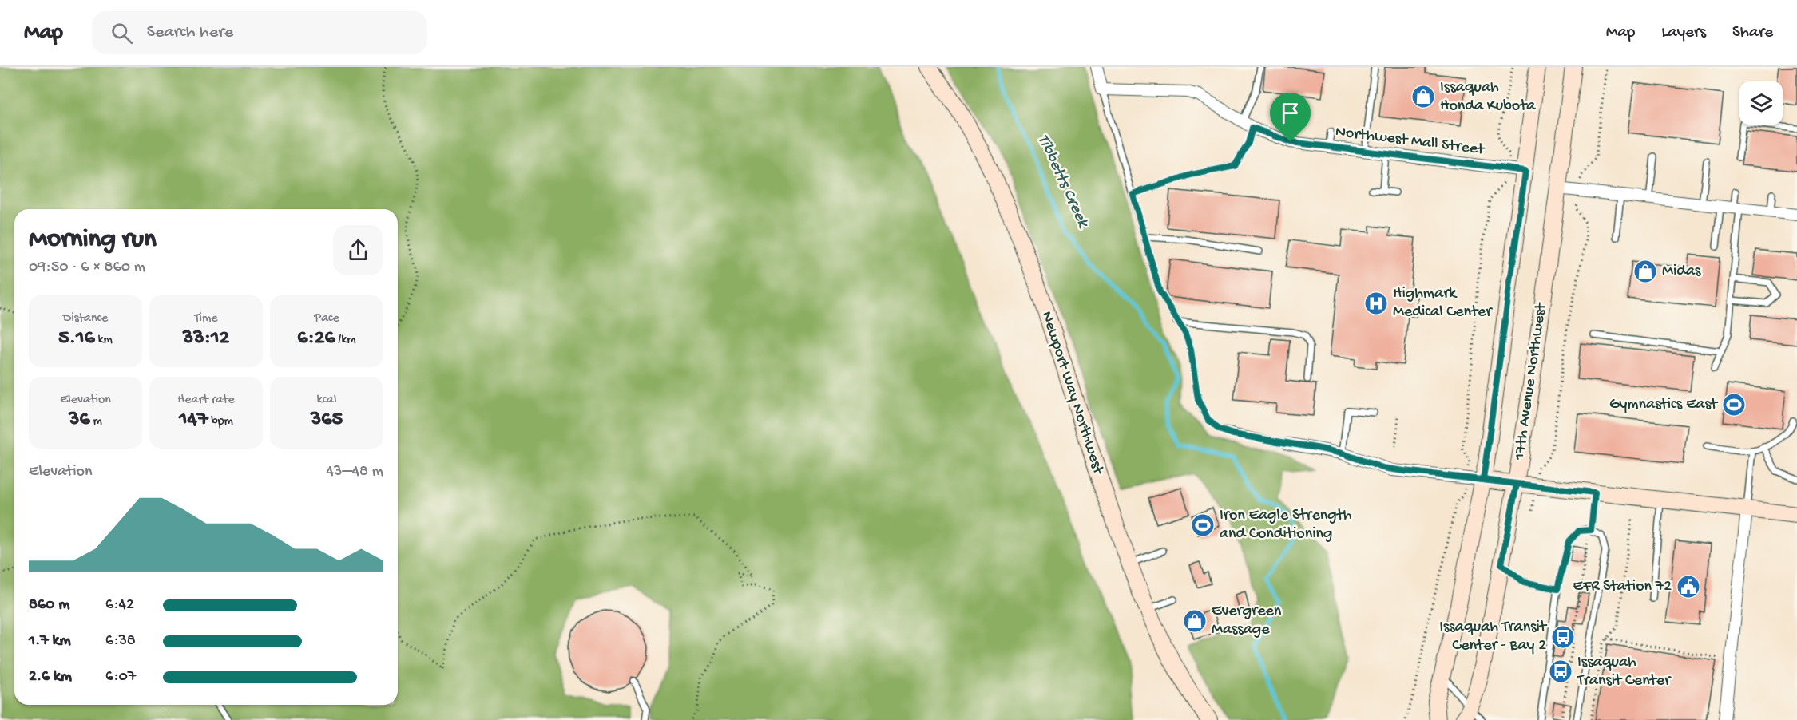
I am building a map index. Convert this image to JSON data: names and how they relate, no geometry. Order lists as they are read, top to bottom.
{
  "streets": {
    "main road": ["17th Avenue Northwest", "Newport Way Northwest"],
    "street": ["Northwest Mall Street"]
  },
  "water": ["Tibbetts Creek"],
  "places": {
    "shop": ["Issaquah Honda Kubota", "Midas", "Evergreen Massage"],
    "hospital": ["Highmark Medical Center"],
    "sports": ["Gymnastics East", "Iron Eagle Strength and Conditioning"],
    "public building": ["EFR Station 72"],
    "bus stop": ["Issaquah Transit Center - Bay 2", "Issaquah Transit Center"]
  },
  "page": {
    "header": "Map",
    "search": "Search here",
    "nav": ["Map", "Layers", "Share"],
    "heading": ["Morning run", "09:50 · 6 × 860 m"],
    "stats": [
      ["Distance", "5.16 km"],
      ["Time", "33:12"],
      ["Pace", "6:26 /km"],
      ["Elevation", "36 m"],
      ["Heart rate", "147 bpm"],
      ["kcal", "365"]
    ],
    "chart": ["Elevation", "43–48 m"],
    "list": [
      {
        "name": "860 m",
        "note": "6:42"
      },
      {
        "name": "1.7 km",
        "note": "6:38"
      },
      {
        "name": "2.6 km",
        "note": "6:07"
      }
    ]
  }
}
